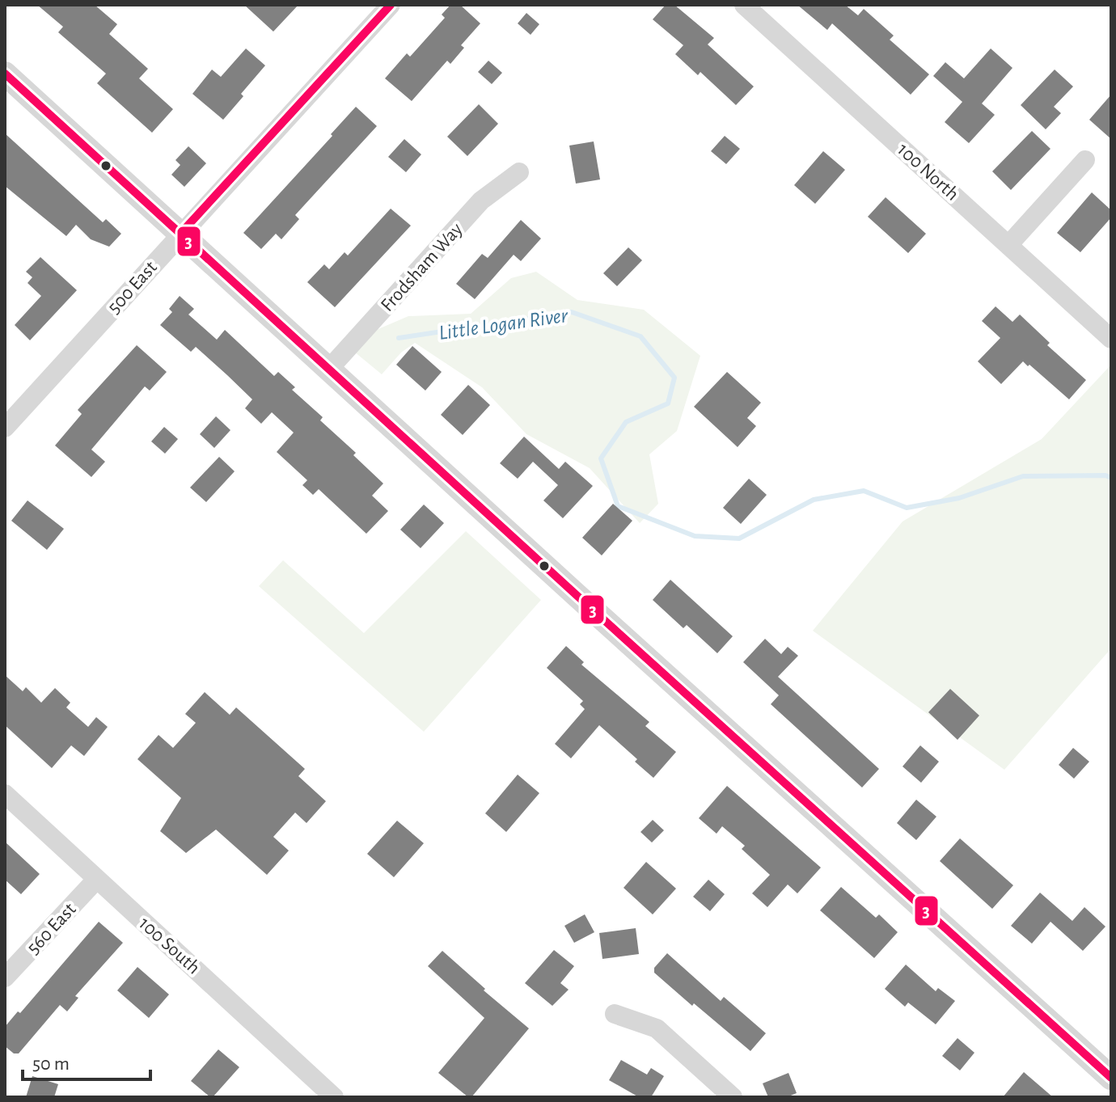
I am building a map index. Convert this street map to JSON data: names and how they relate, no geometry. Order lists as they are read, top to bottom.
{
  "streets": {
    "street": [
      "100 North",
      "Frodsham Way",
      "500 East",
      "560 East",
      "100 South"
    ]
  },
  "crossings": [
    ["560 East", "100 South"]
  ],
  "water": ["Little Logan River"],
  "lines": ["transit line 3"],
  "scale_bar": "50 m"
}
